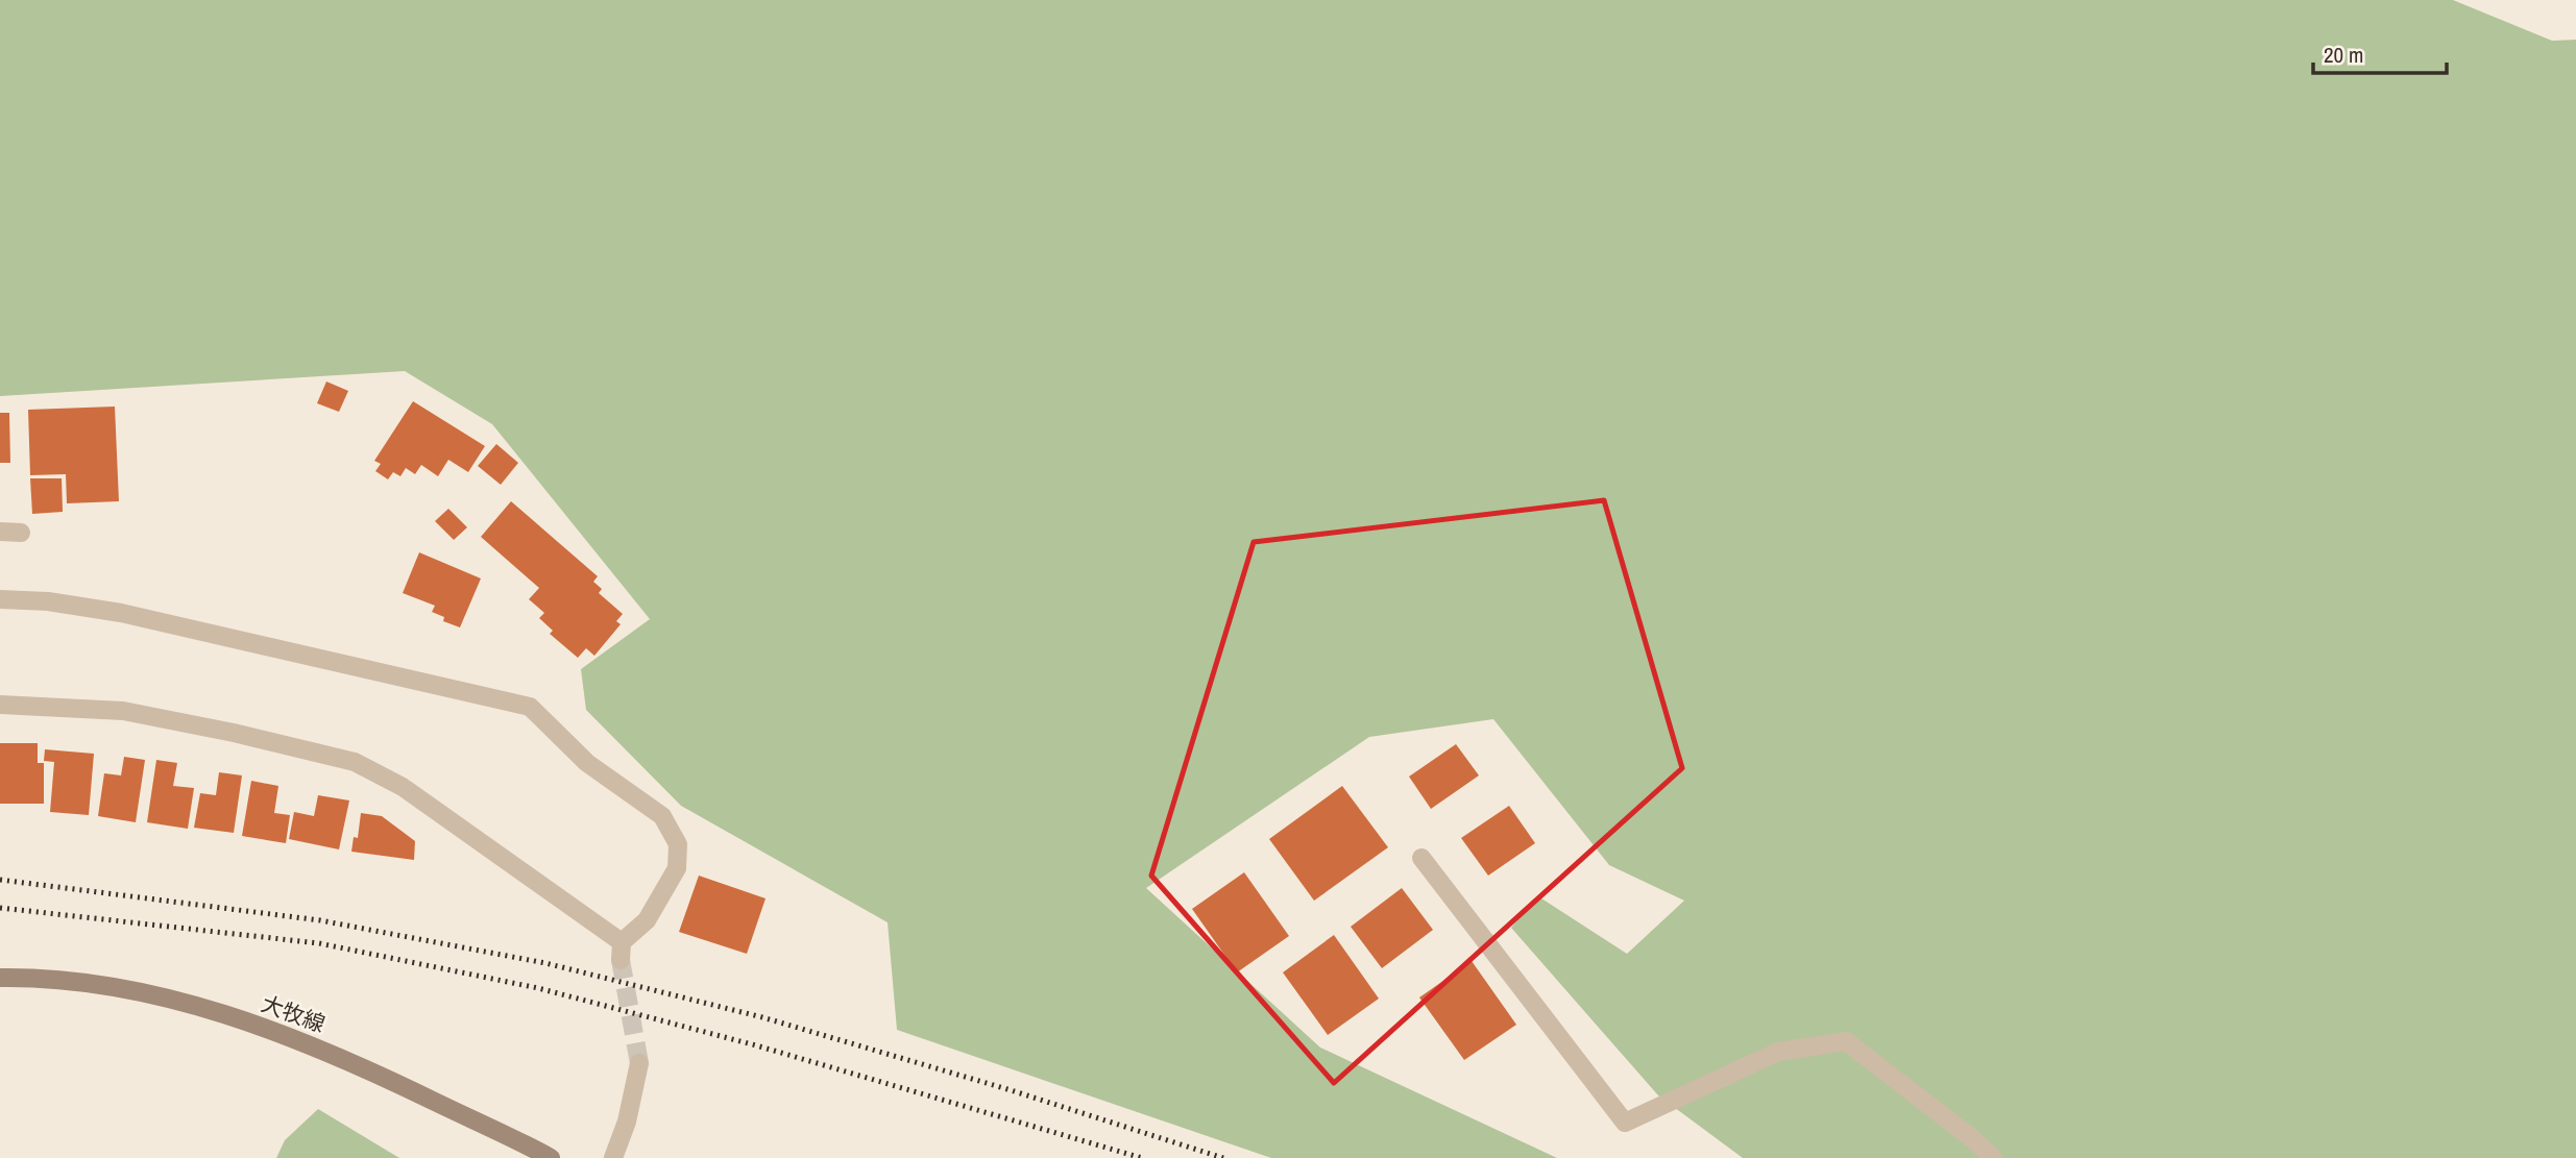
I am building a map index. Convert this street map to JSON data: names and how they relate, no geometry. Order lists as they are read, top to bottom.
{
  "streets": {
    "street": ["大牧線"]
  },
  "scale_bar": "20 m"
}
